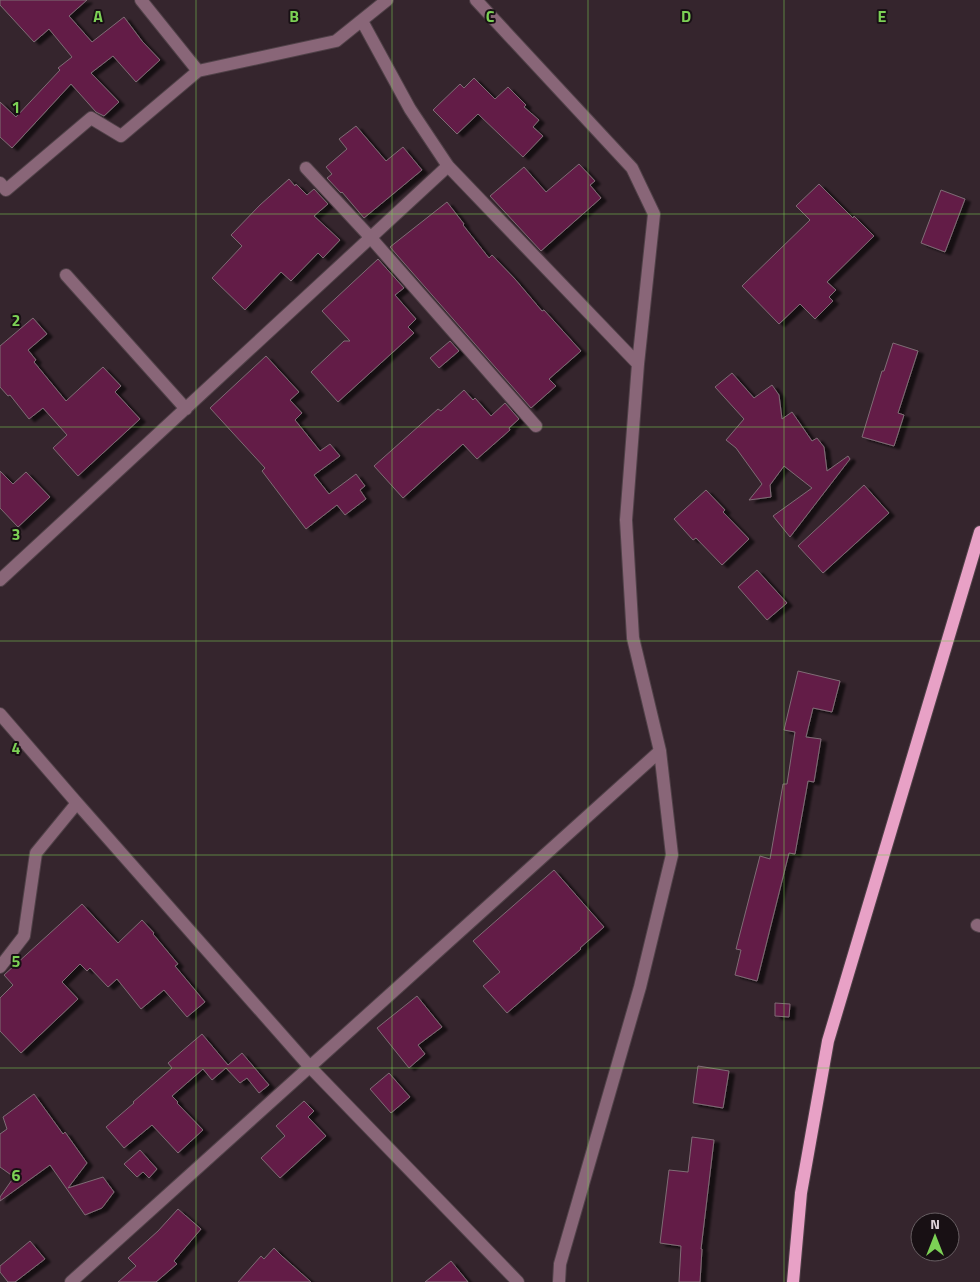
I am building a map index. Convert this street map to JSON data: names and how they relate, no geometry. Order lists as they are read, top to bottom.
{
  "north": "top",
  "grid": {
    "columns": [
      "A",
      "B",
      "C",
      "D",
      "E"
    ],
    "rows": [
      "1",
      "2",
      "3",
      "4",
      "5",
      "6"
    ]
  }
}
